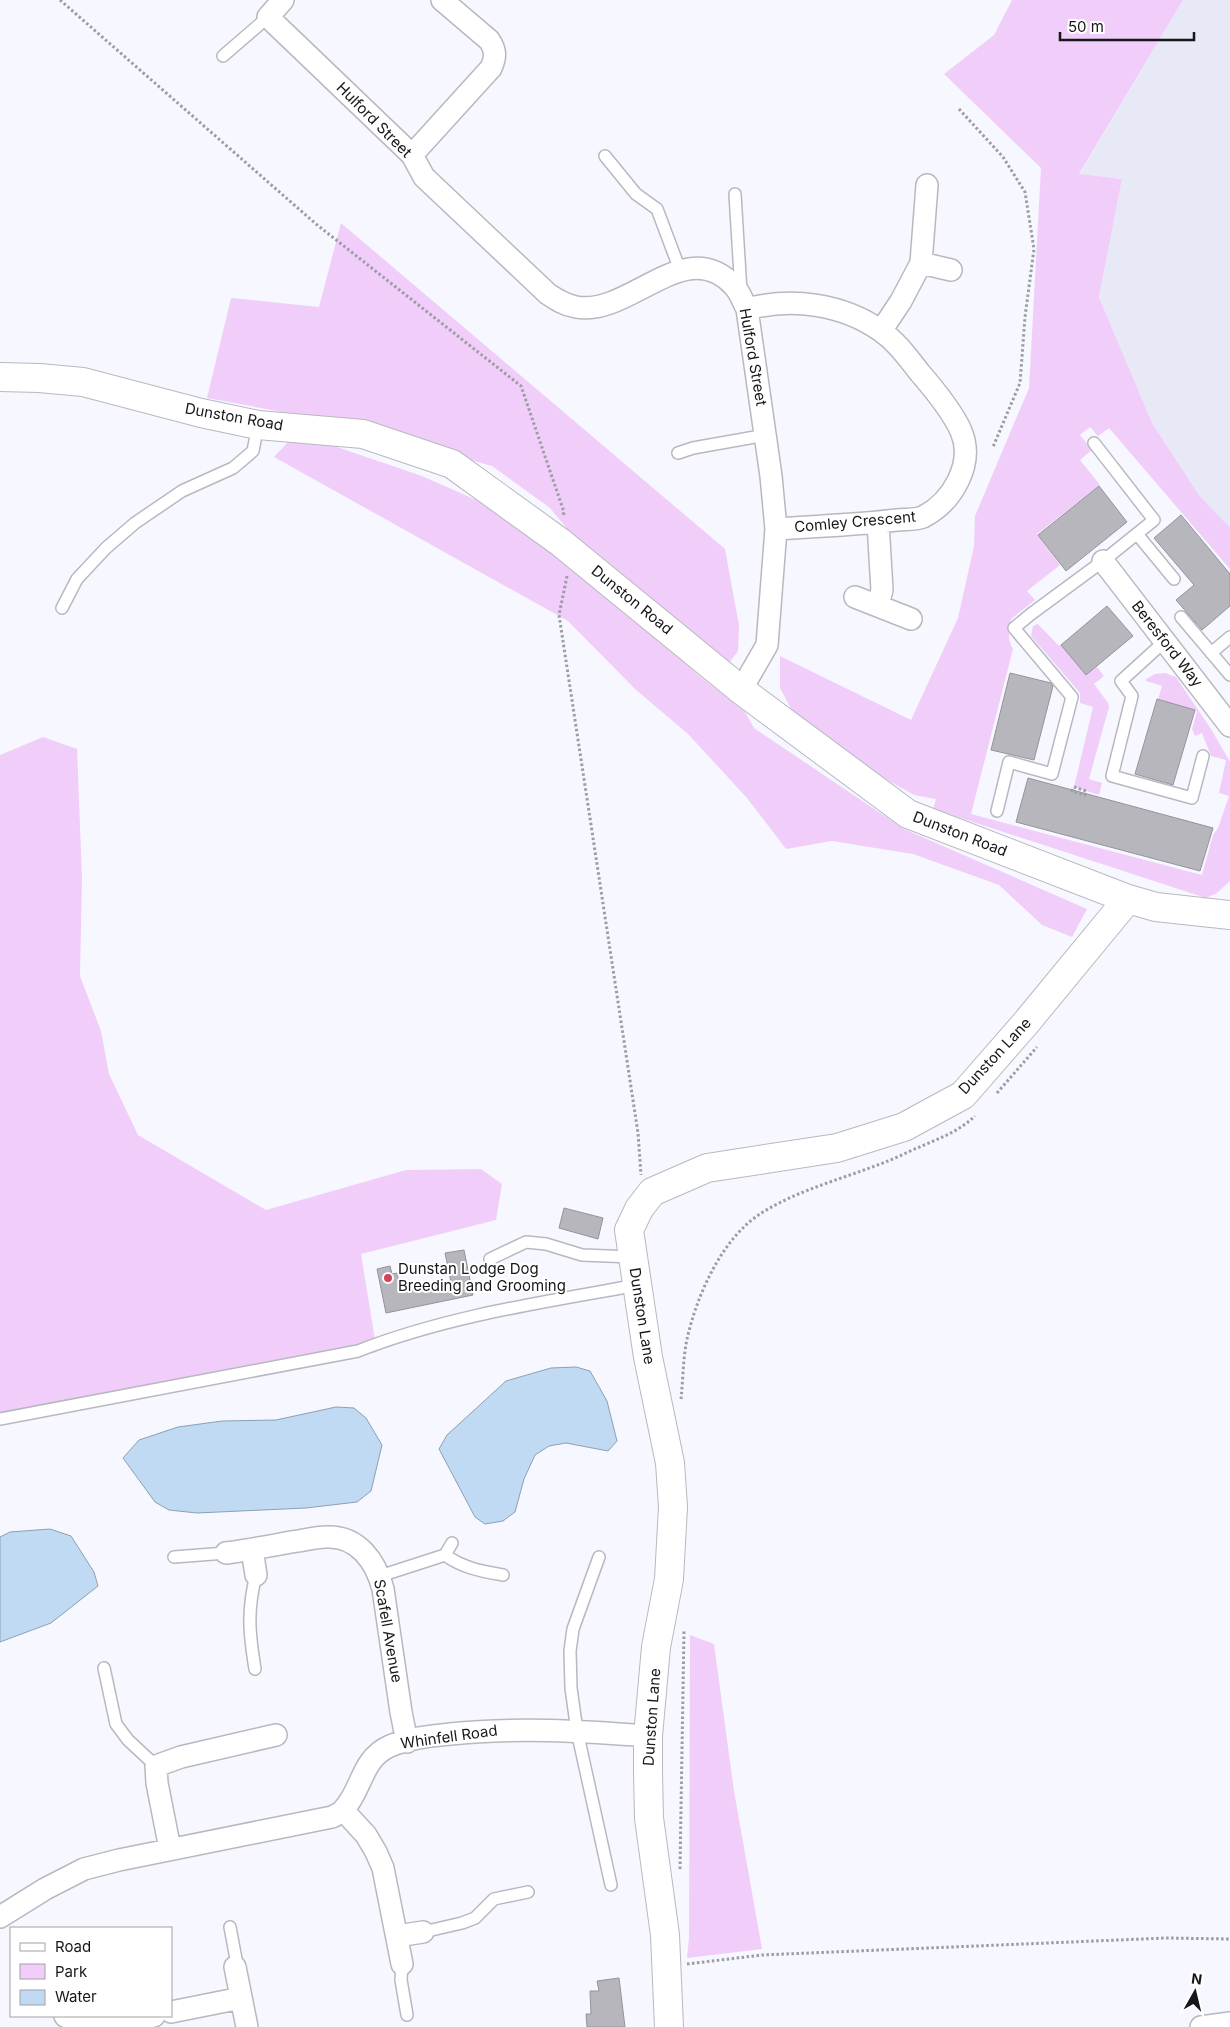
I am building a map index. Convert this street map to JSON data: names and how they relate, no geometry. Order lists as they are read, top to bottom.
{
  "streets": {
    "street": [
      "Hulford Street",
      "Dunston Road",
      "Comley Crescent",
      "Beresford Way",
      "Dunston Lane",
      "Scafell Avenue",
      "Whinfell Road"
    ]
  },
  "crossings": [
    ["Hulford Street", "Dunston Road"],
    ["Hulford Street", "Comley Crescent"],
    ["Dunston Road", "Dunston Lane"],
    ["Dunston Lane", "Whinfell Road"],
    ["Scafell Avenue", "Whinfell Road"]
  ],
  "places": ["Dunstan Lodge Dog Breeding and Grooming"],
  "legend": ["Road", "Park", "Water"],
  "scale_bar": "50 m",
  "north": "top"
}
